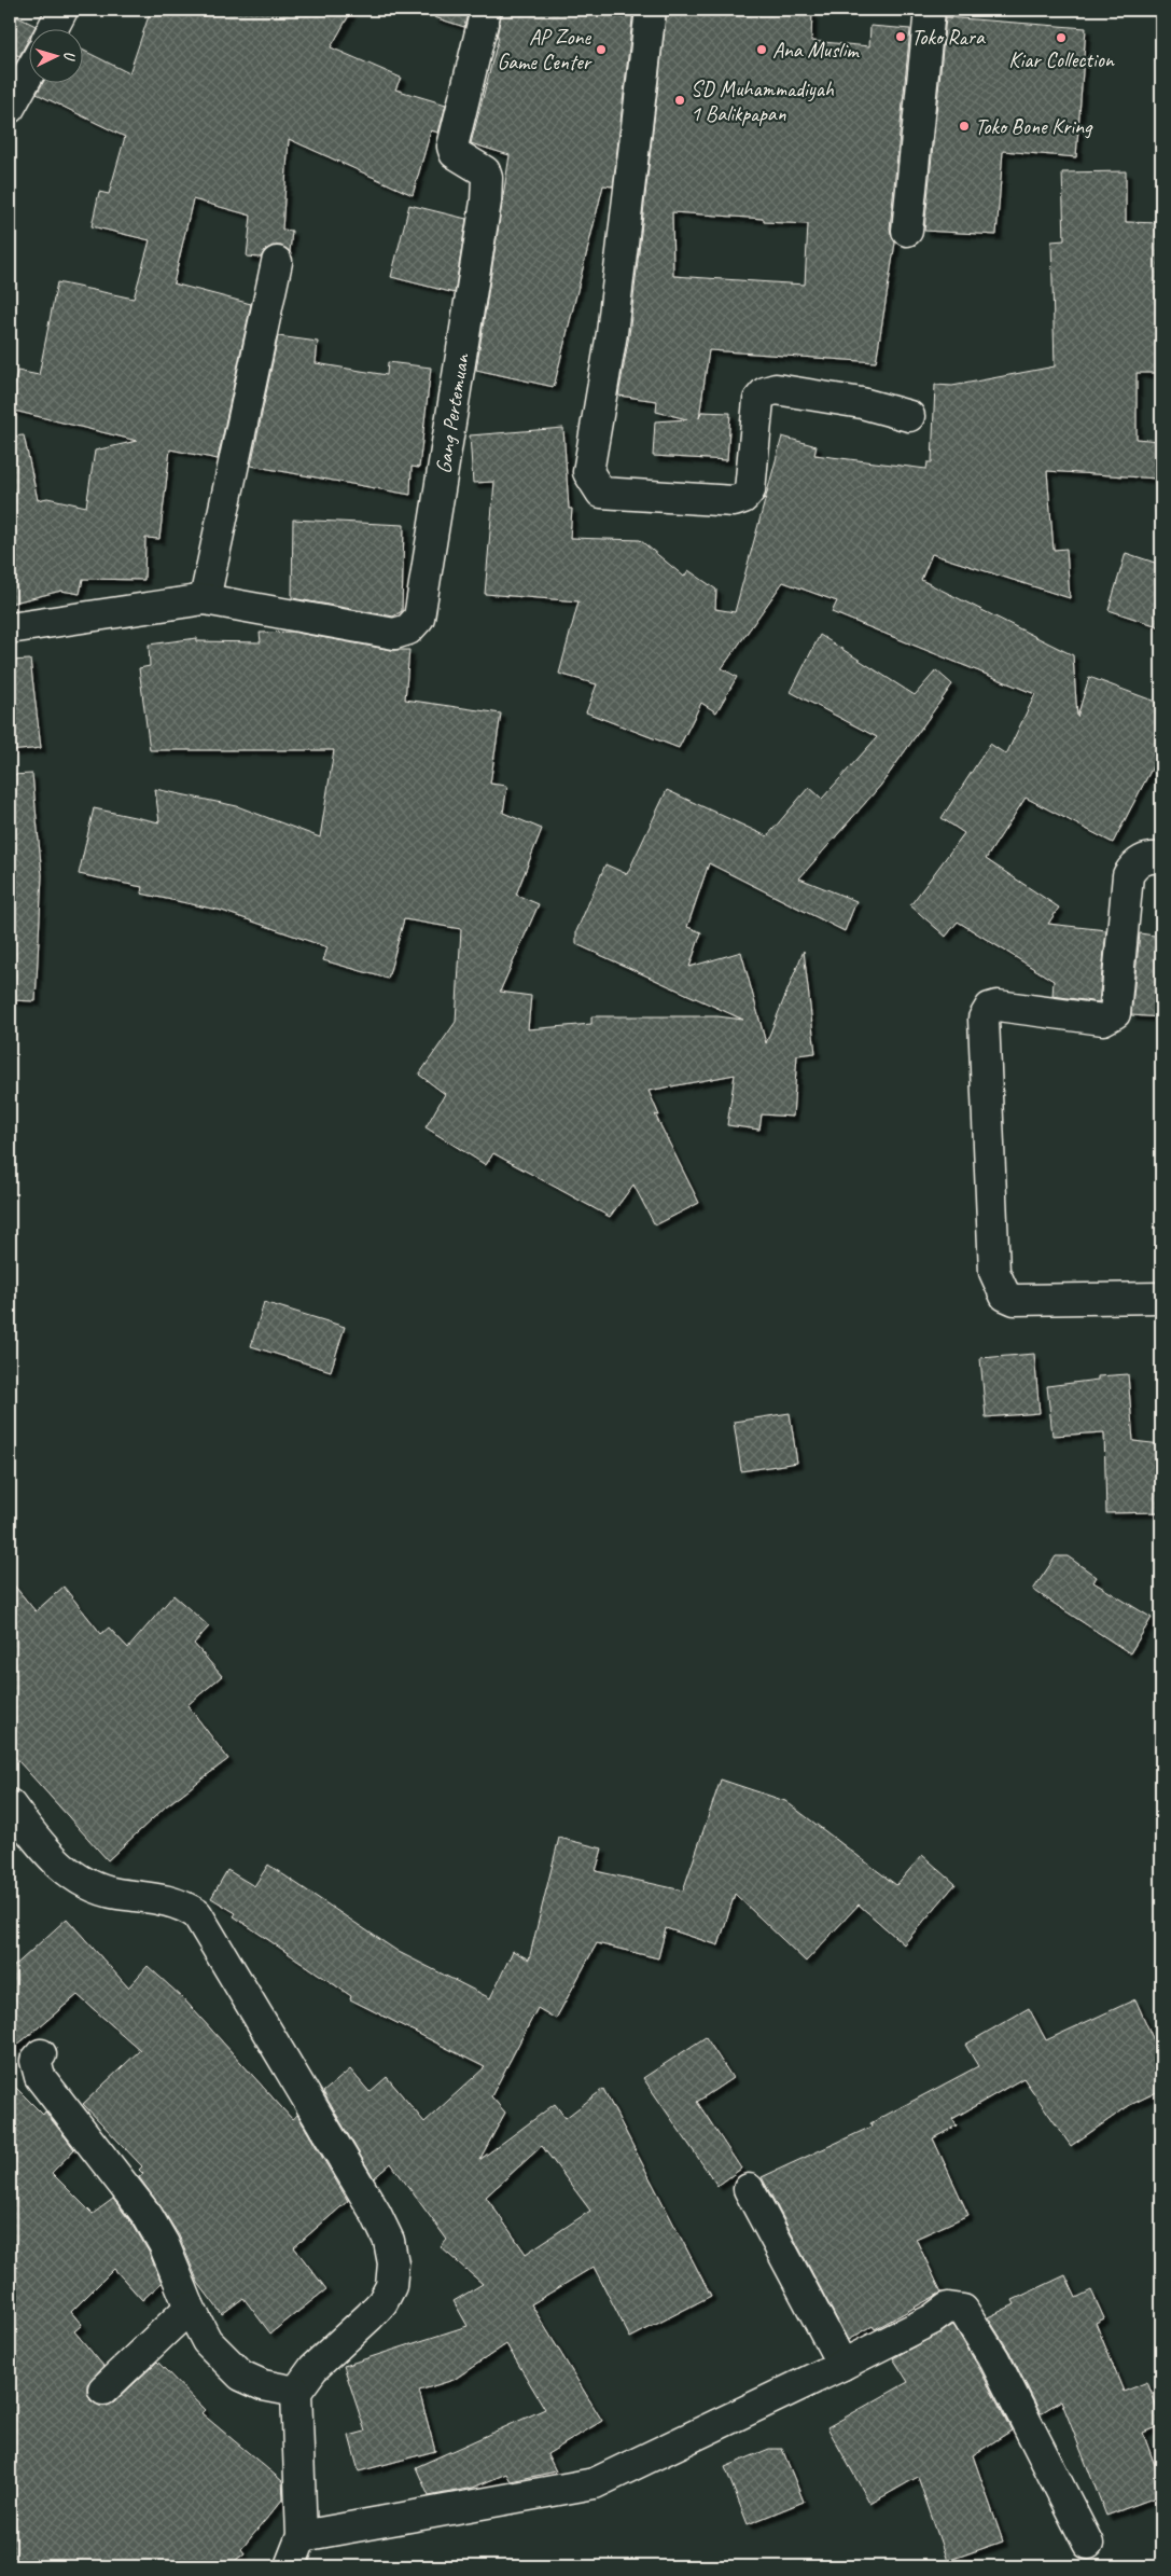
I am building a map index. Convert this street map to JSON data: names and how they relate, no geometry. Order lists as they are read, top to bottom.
{
  "streets": {
    "street": ["Gang Pertemuan"]
  },
  "places": [
    "Toko Rara",
    "Kiar Collection",
    "AP Zone Game Center",
    "Ana Muslim",
    "SD Muhammadiyah 1 Balikpapan",
    "Toko Bone Kring"
  ],
  "north": "right"
}
